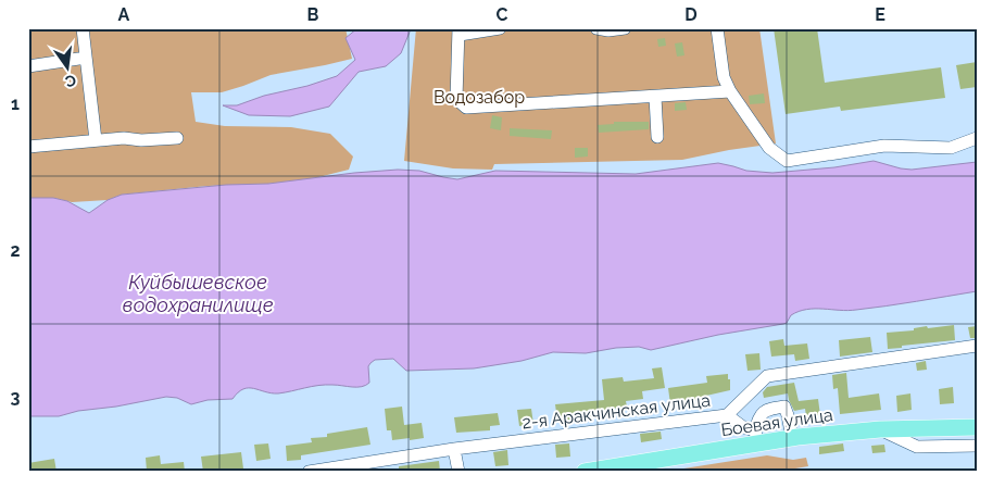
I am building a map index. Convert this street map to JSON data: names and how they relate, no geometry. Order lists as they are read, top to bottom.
{
  "streets": {
    "main road": ["Боевая улица"],
    "street": ["2-я Аракчинская улица"]
  },
  "water": ["Куйбышевское водохранилище"],
  "parks": ["Водозабор"],
  "north": "bottom",
  "grid": {
    "columns": [
      "A",
      "B",
      "C",
      "D",
      "E"
    ],
    "rows": ["1", "2", "3"]
  }
}
